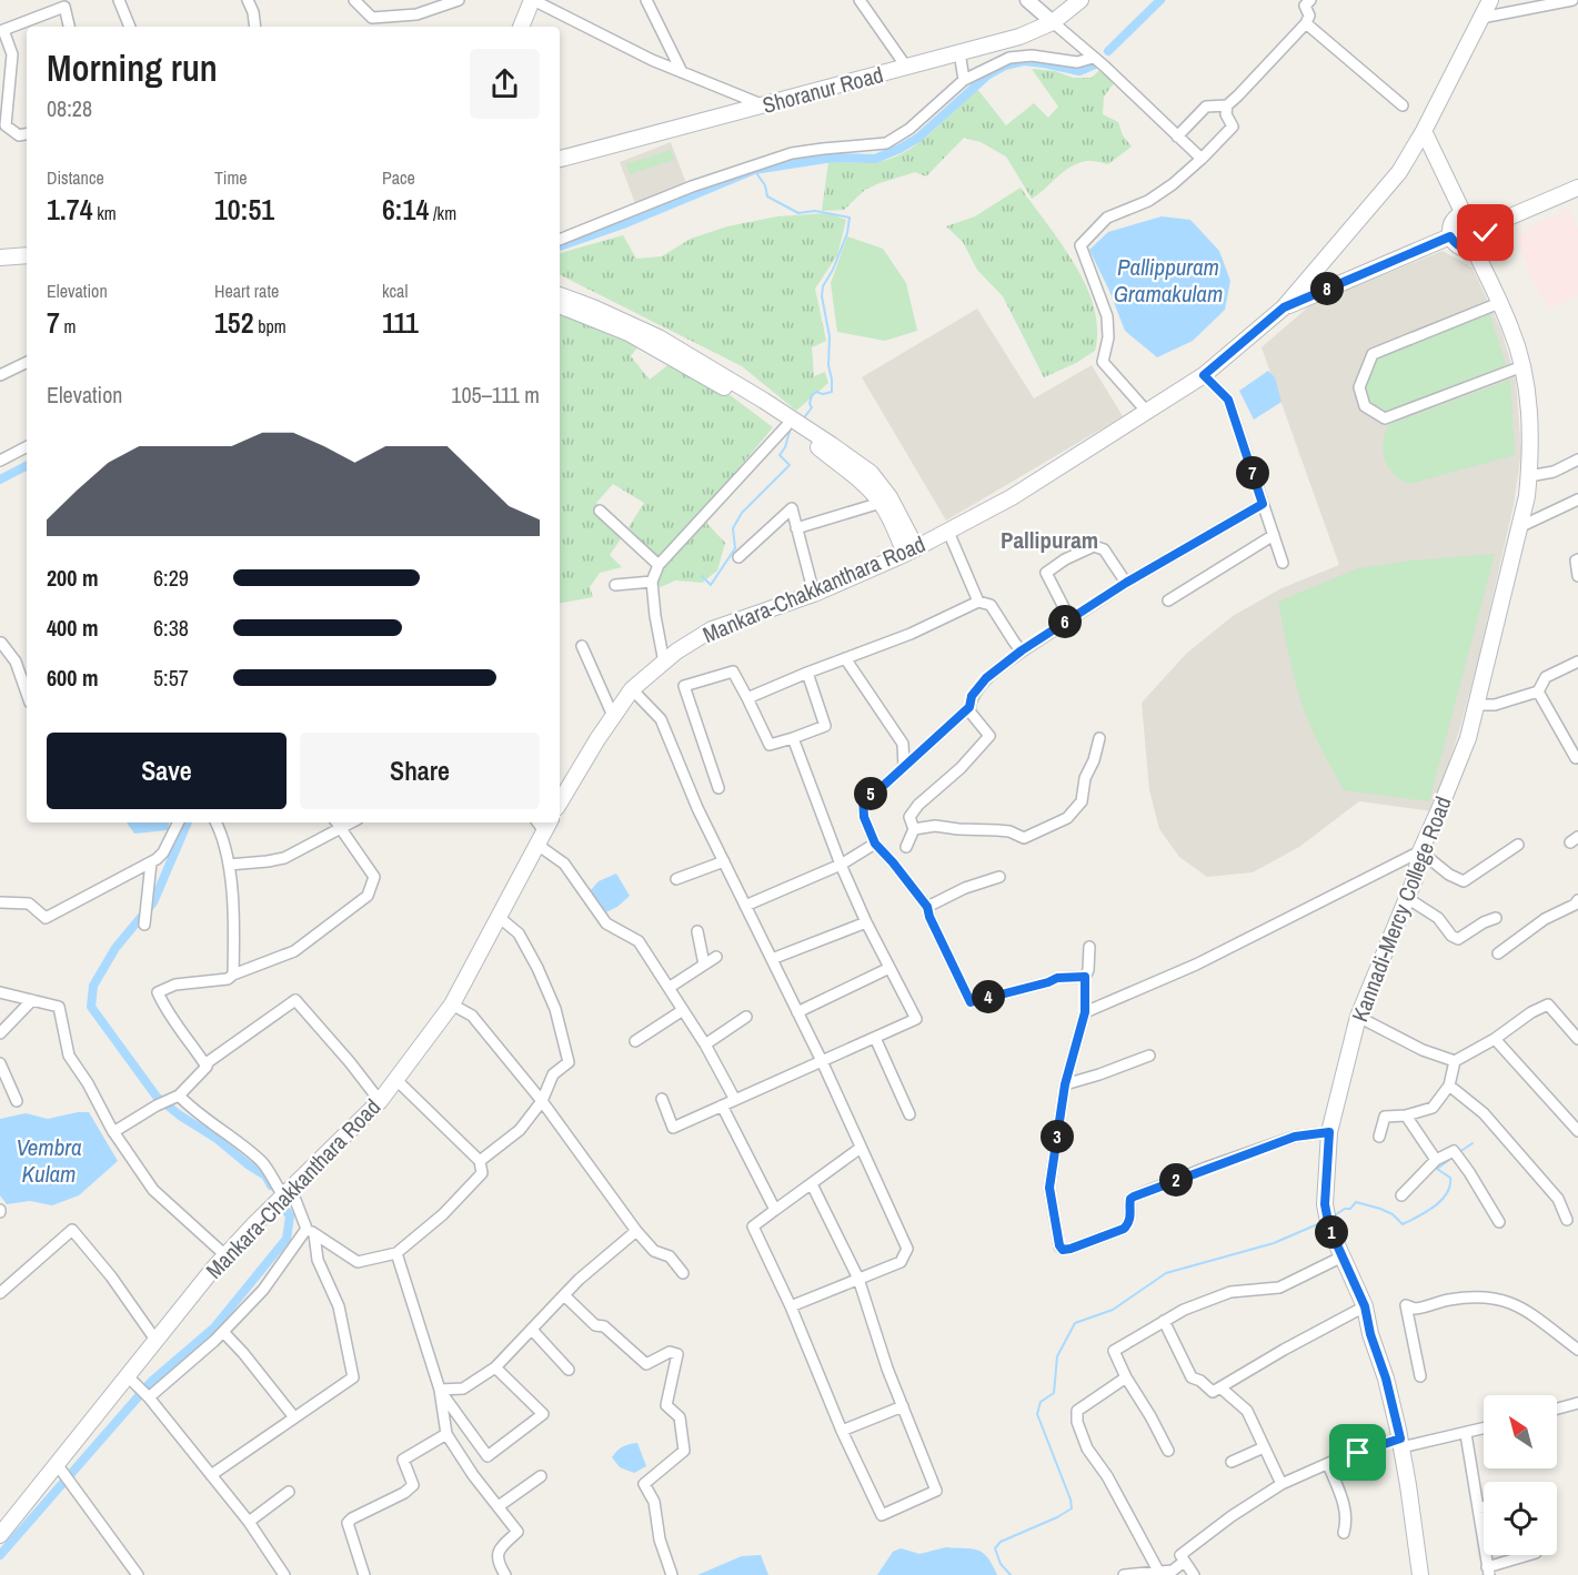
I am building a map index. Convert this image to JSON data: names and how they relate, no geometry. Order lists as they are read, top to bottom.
{
  "streets": {
    "main road": ["Shoranur Road", "Mankara-Chakkanthara Road", "Kannadi-Mercy College Road"]
  },
  "districts": ["Pallipuram"],
  "water": ["Pallippuram Gramakulam", "Vembra Kulam"],
  "north": "top left",
  "page": {
    "heading": ["Morning run", "08:28"],
    "stats": [
      ["Distance", "1.74 km"],
      ["Time", "10:51"],
      ["Pace", "6:14 /km"],
      ["Elevation", "7 m"],
      ["Heart rate", "152 bpm"],
      ["kcal", "111"]
    ],
    "pins": [
      "8",
      "7",
      "6",
      "5",
      "4",
      "3",
      "2",
      "1"
    ],
    "chart": ["Elevation", "105–111 m"],
    "list": [
      {
        "name": "200 m",
        "note": "6:29"
      },
      {
        "name": "400 m",
        "note": "6:38"
      },
      {
        "name": "600 m",
        "note": "5:57"
      }
    ],
    "buttons": ["Save", "Share"]
  }
}
